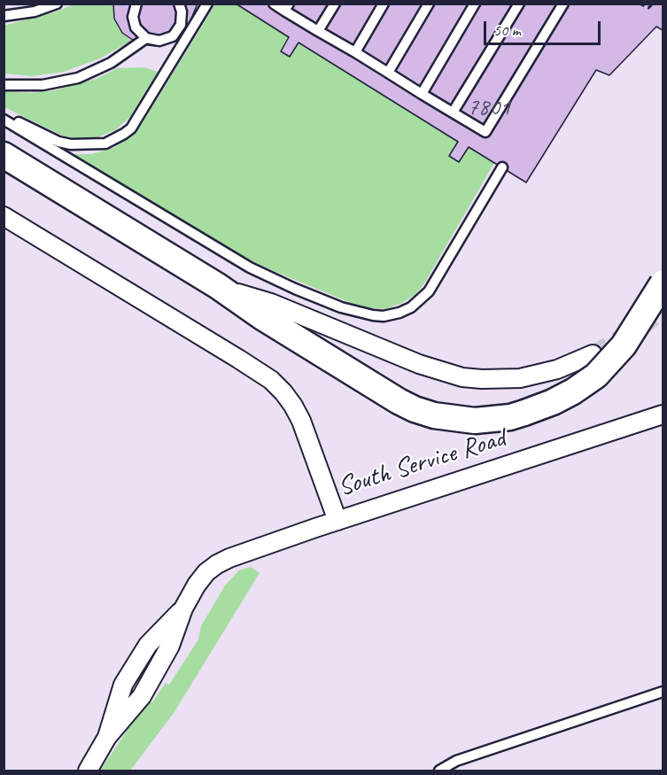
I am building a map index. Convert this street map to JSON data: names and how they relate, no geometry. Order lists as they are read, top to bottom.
{
  "streets": {
    "street": ["South Service Road"]
  },
  "house_numbers": ["7801"],
  "scale_bar": "50 m"
}
